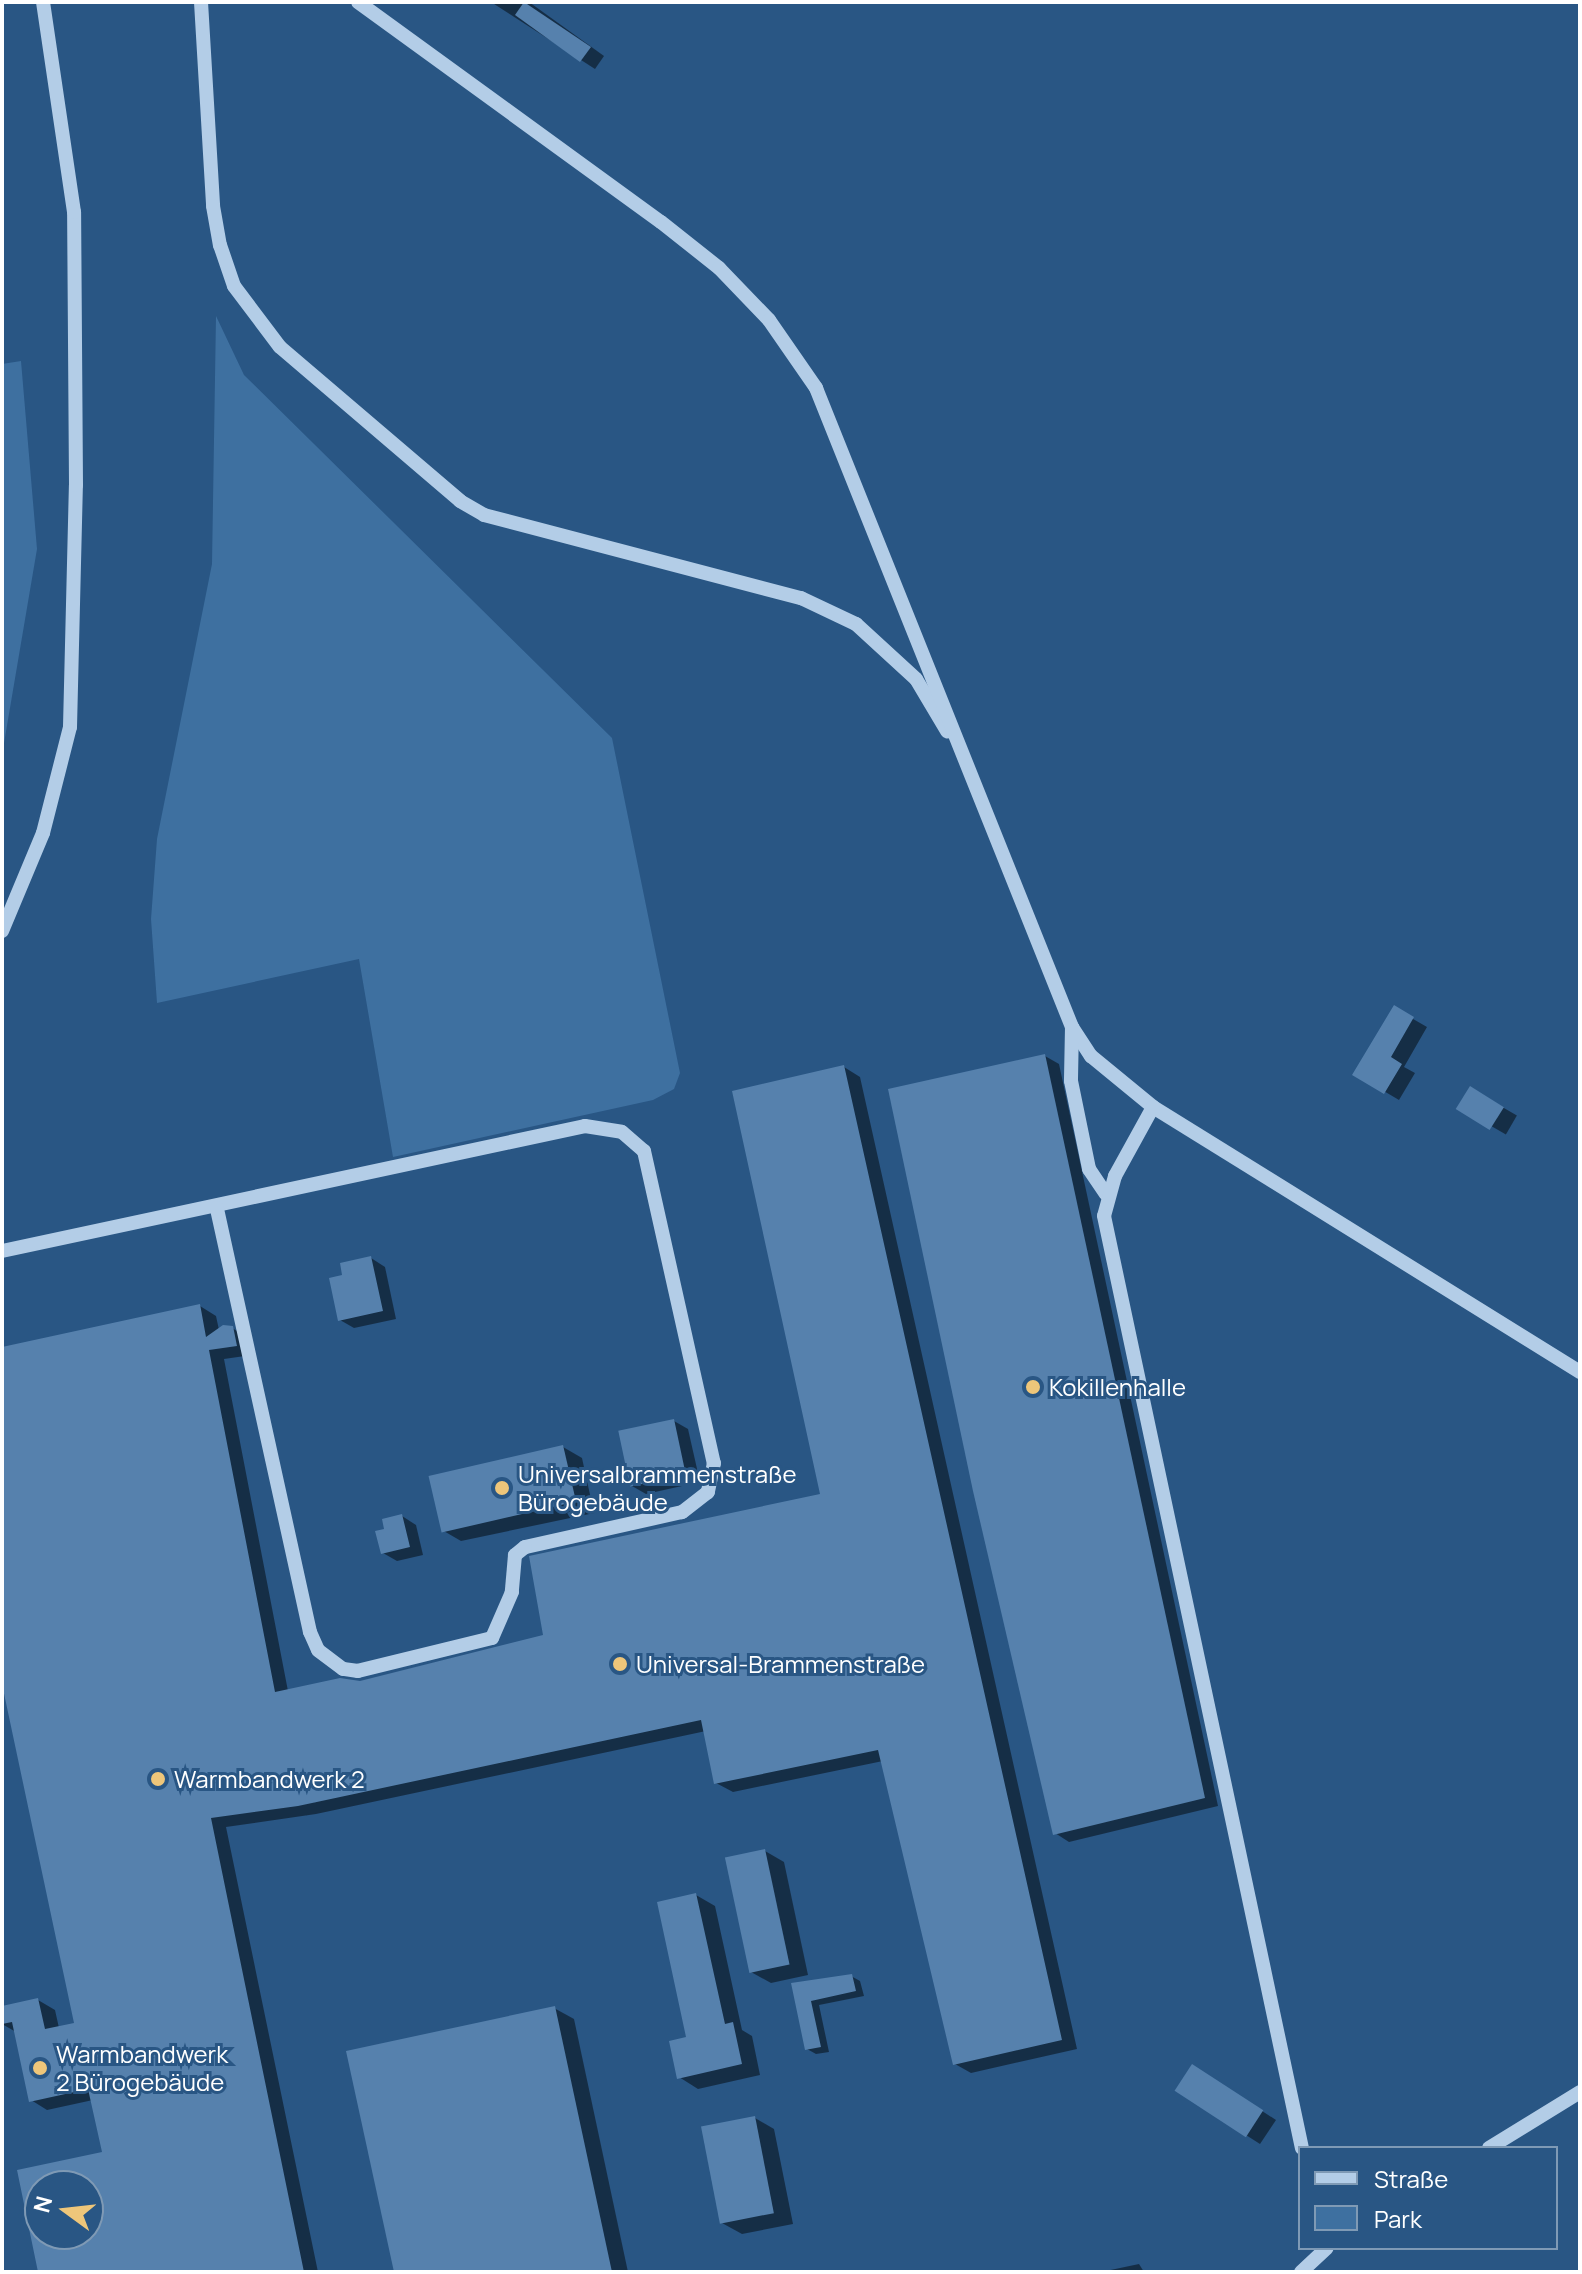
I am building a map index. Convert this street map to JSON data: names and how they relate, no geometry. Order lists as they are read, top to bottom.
{
  "places": [
    "Kokillenhalle",
    "Universalbrammenstraße Bürogebäude",
    "Universal-Brammenstraße",
    "Warmbandwerk 2",
    "Warmbandwerk 2 Bürogebäude"
  ],
  "legend": ["Straße", "Park"],
  "north": "left"
}
